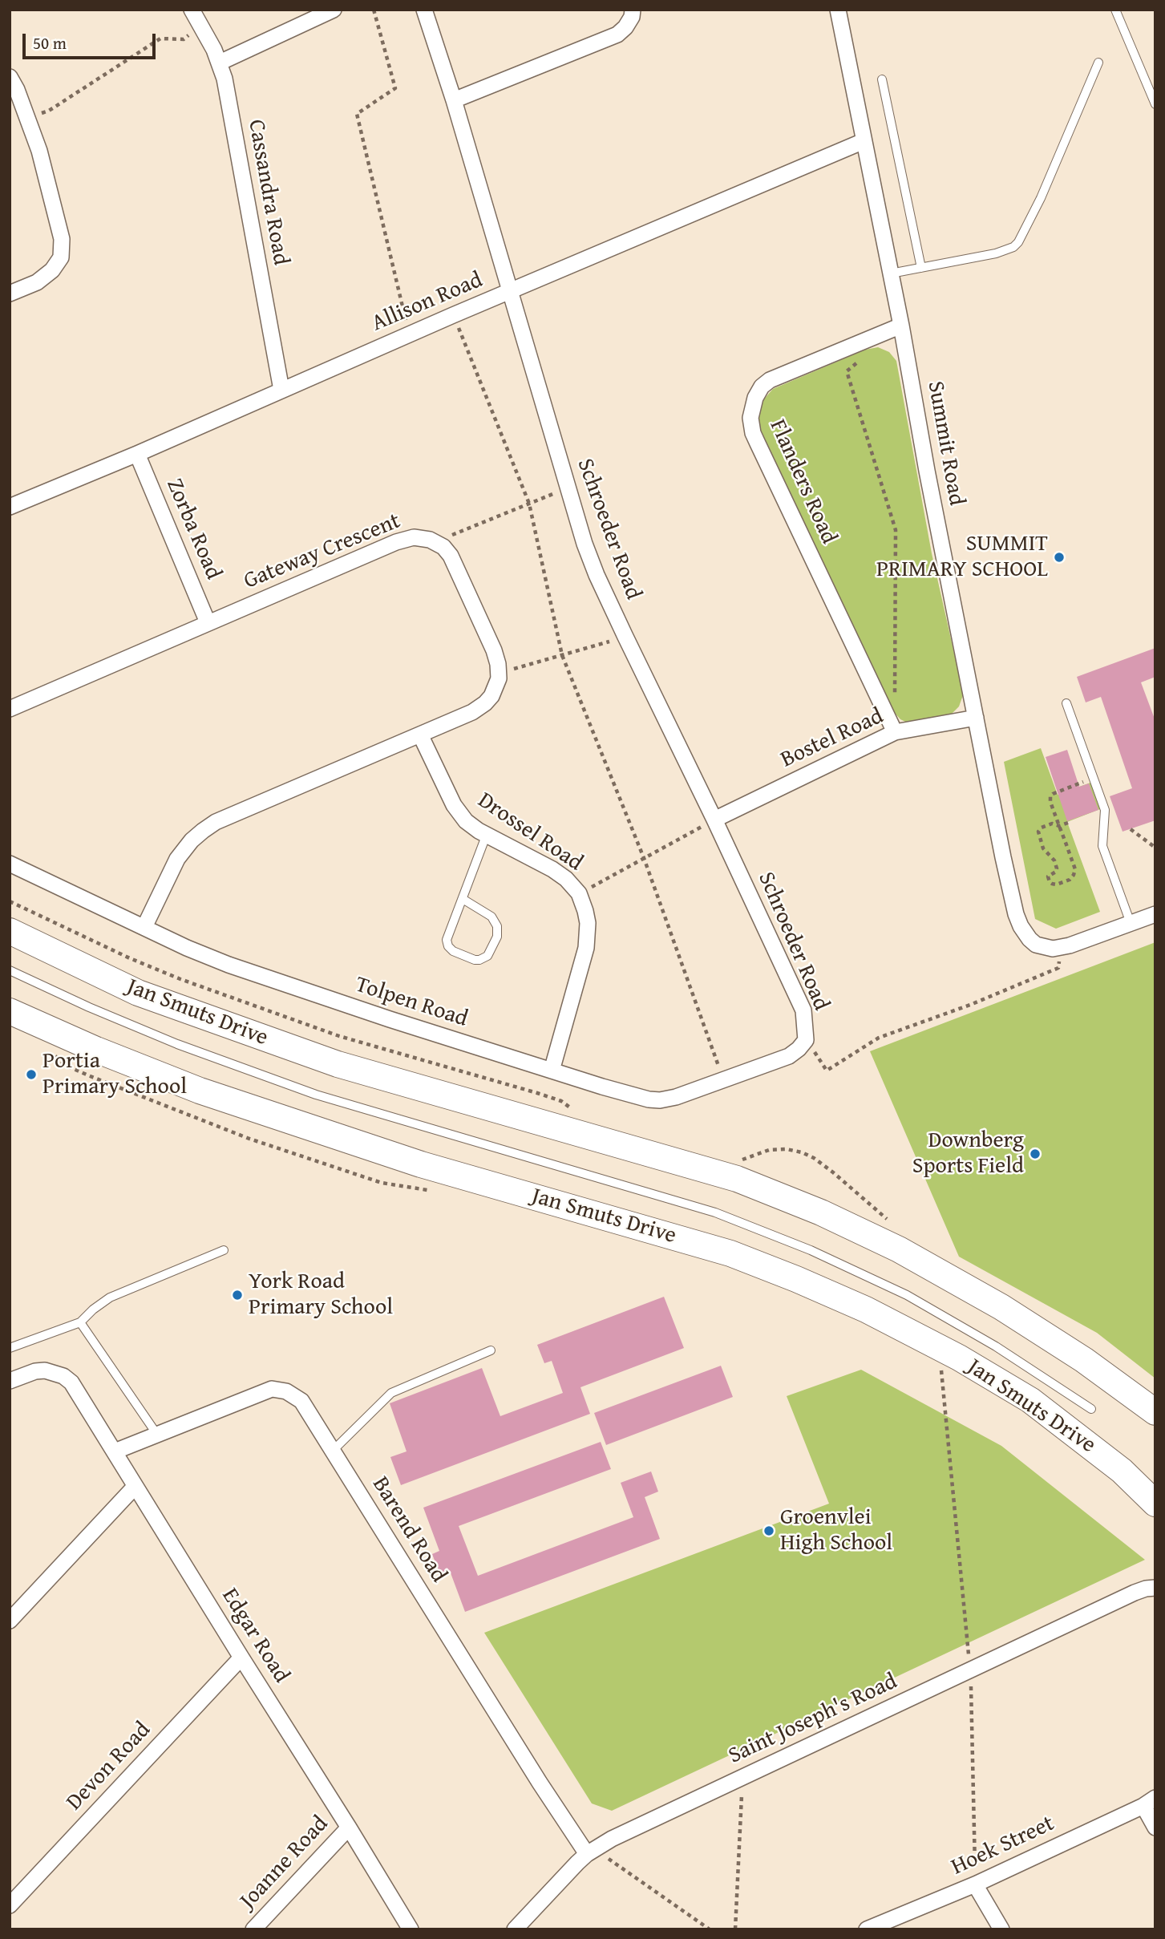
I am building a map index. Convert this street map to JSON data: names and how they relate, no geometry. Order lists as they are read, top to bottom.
{
  "streets": {
    "main road": ["Jan Smuts Drive"],
    "street": [
      "Cassandra Road",
      "Allison Road",
      "Summit Road",
      "Flanders Road",
      "Zorba Road",
      "Schroeder Road",
      "Gateway Crescent",
      "Bostel Road",
      "Drossel Road",
      "Tolpen Road",
      "Barend Road",
      "Edgar Road",
      "Saint Joseph's Road",
      "Devon Road",
      "Hoek Street",
      "Joanne Road"
    ]
  },
  "crossings": [
    ["Cassandra Road", "Allison Road"],
    ["Allison Road", "Summit Road"],
    ["Allison Road", "Zorba Road"],
    ["Allison Road", "Schroeder Road"],
    ["Summit Road", "Flanders Road"],
    ["Summit Road", "Bostel Road"],
    ["Flanders Road", "Bostel Road"],
    ["Zorba Road", "Gateway Crescent"],
    ["Schroeder Road", "Bostel Road"],
    ["Schroeder Road", "Tolpen Road"],
    ["Drossel Road", "Tolpen Road"],
    ["Barend Road", "Edgar Road"],
    ["Barend Road", "Saint Joseph's Road"],
    ["Edgar Road", "Devon Road"],
    ["Edgar Road", "Joanne Road"]
  ],
  "places": [
    "SUMMIT PRIMARY SCHOOL",
    "Portia Primary School",
    "Downberg Sports Field",
    "York Road Primary School",
    "Groenvlei High School"
  ],
  "scale_bar": "50 m"
}
